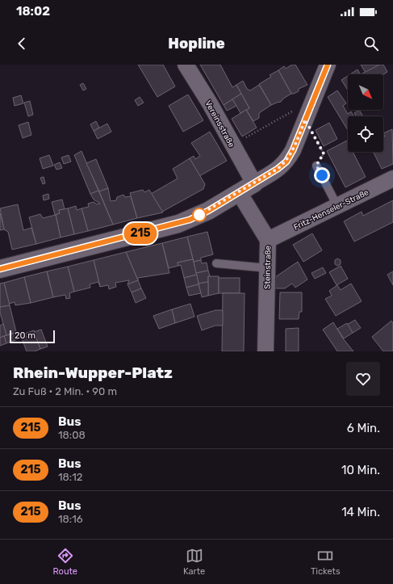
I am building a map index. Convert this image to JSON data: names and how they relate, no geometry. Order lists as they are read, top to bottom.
{
  "streets": {
    "street": ["Vereinsstraße", "Fritz-Henseler-Straße", "Steinstraße"]
  },
  "crossings": [
    ["Fritz-Henseler-Straße", "Steinstraße"]
  ],
  "lines": ["bus line 215"],
  "scale_bar": "20 m",
  "north": "bottom right",
  "page": {
    "status": "18:02",
    "header": "Hopline",
    "on_map": "215",
    "scale": "20 m",
    "heading": ["Rhein-Wupper-Platz", "Zu Fuß · 2 Min. · 90 m"],
    "list": [
      {
        "mark": "215",
        "name": "Bus",
        "note": "18:08",
        "value": "6 Min."
      },
      {
        "mark": "215",
        "name": "Bus",
        "note": "18:12",
        "value": "10 Min."
      },
      {
        "mark": "215",
        "name": "Bus",
        "note": "18:16",
        "value": "14 Min."
      }
    ],
    "tabs": ["Route", "Karte", "Tickets"]
  }
}
